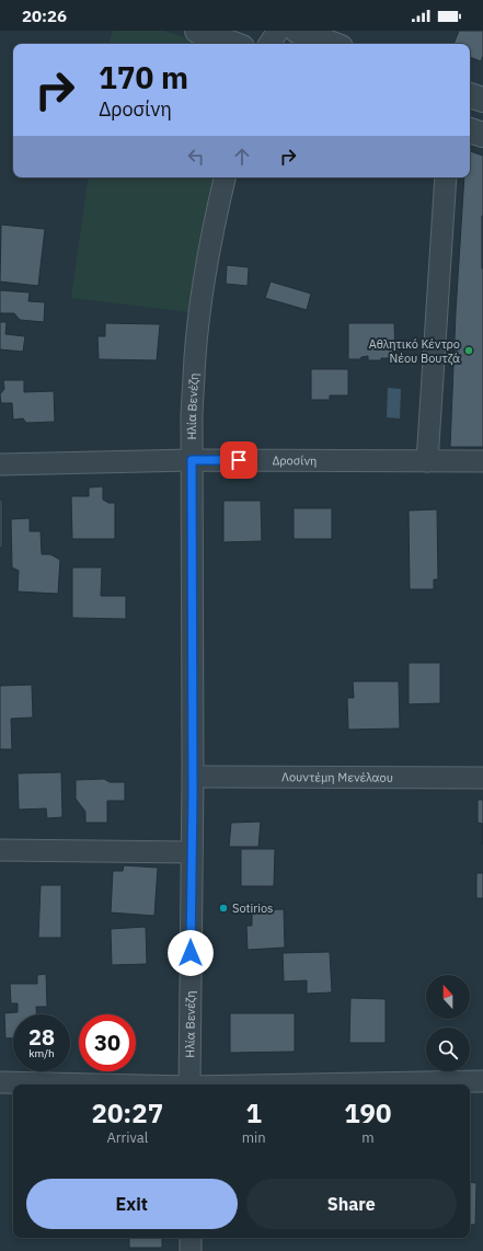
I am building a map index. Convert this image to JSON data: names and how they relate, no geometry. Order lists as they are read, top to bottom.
{
  "streets": {
    "street": ["Ηλία Βενέζη", "Δροσίνη", "Λουντέμη Μενέλαου"]
  },
  "crossings": [
    ["Ηλία Βενέζη", "Δροσίνη"],
    ["Ηλία Βενέζη", "Λουντέμη Μενέλαου"]
  ],
  "places": ["Αθλητικό Κέντρο Νέου Βουτζά", "Sotirios"],
  "north": "top",
  "page": {
    "status": "20:26",
    "turn": ["170 m", "Δροσίνη"],
    "speed": "28 km/h",
    "limit": "30",
    "eta": [
      "20:27",
      "Arrival",
      "1",
      "min",
      "190",
      "m"
    ],
    "buttons": ["Exit", "Share"]
  }
}
